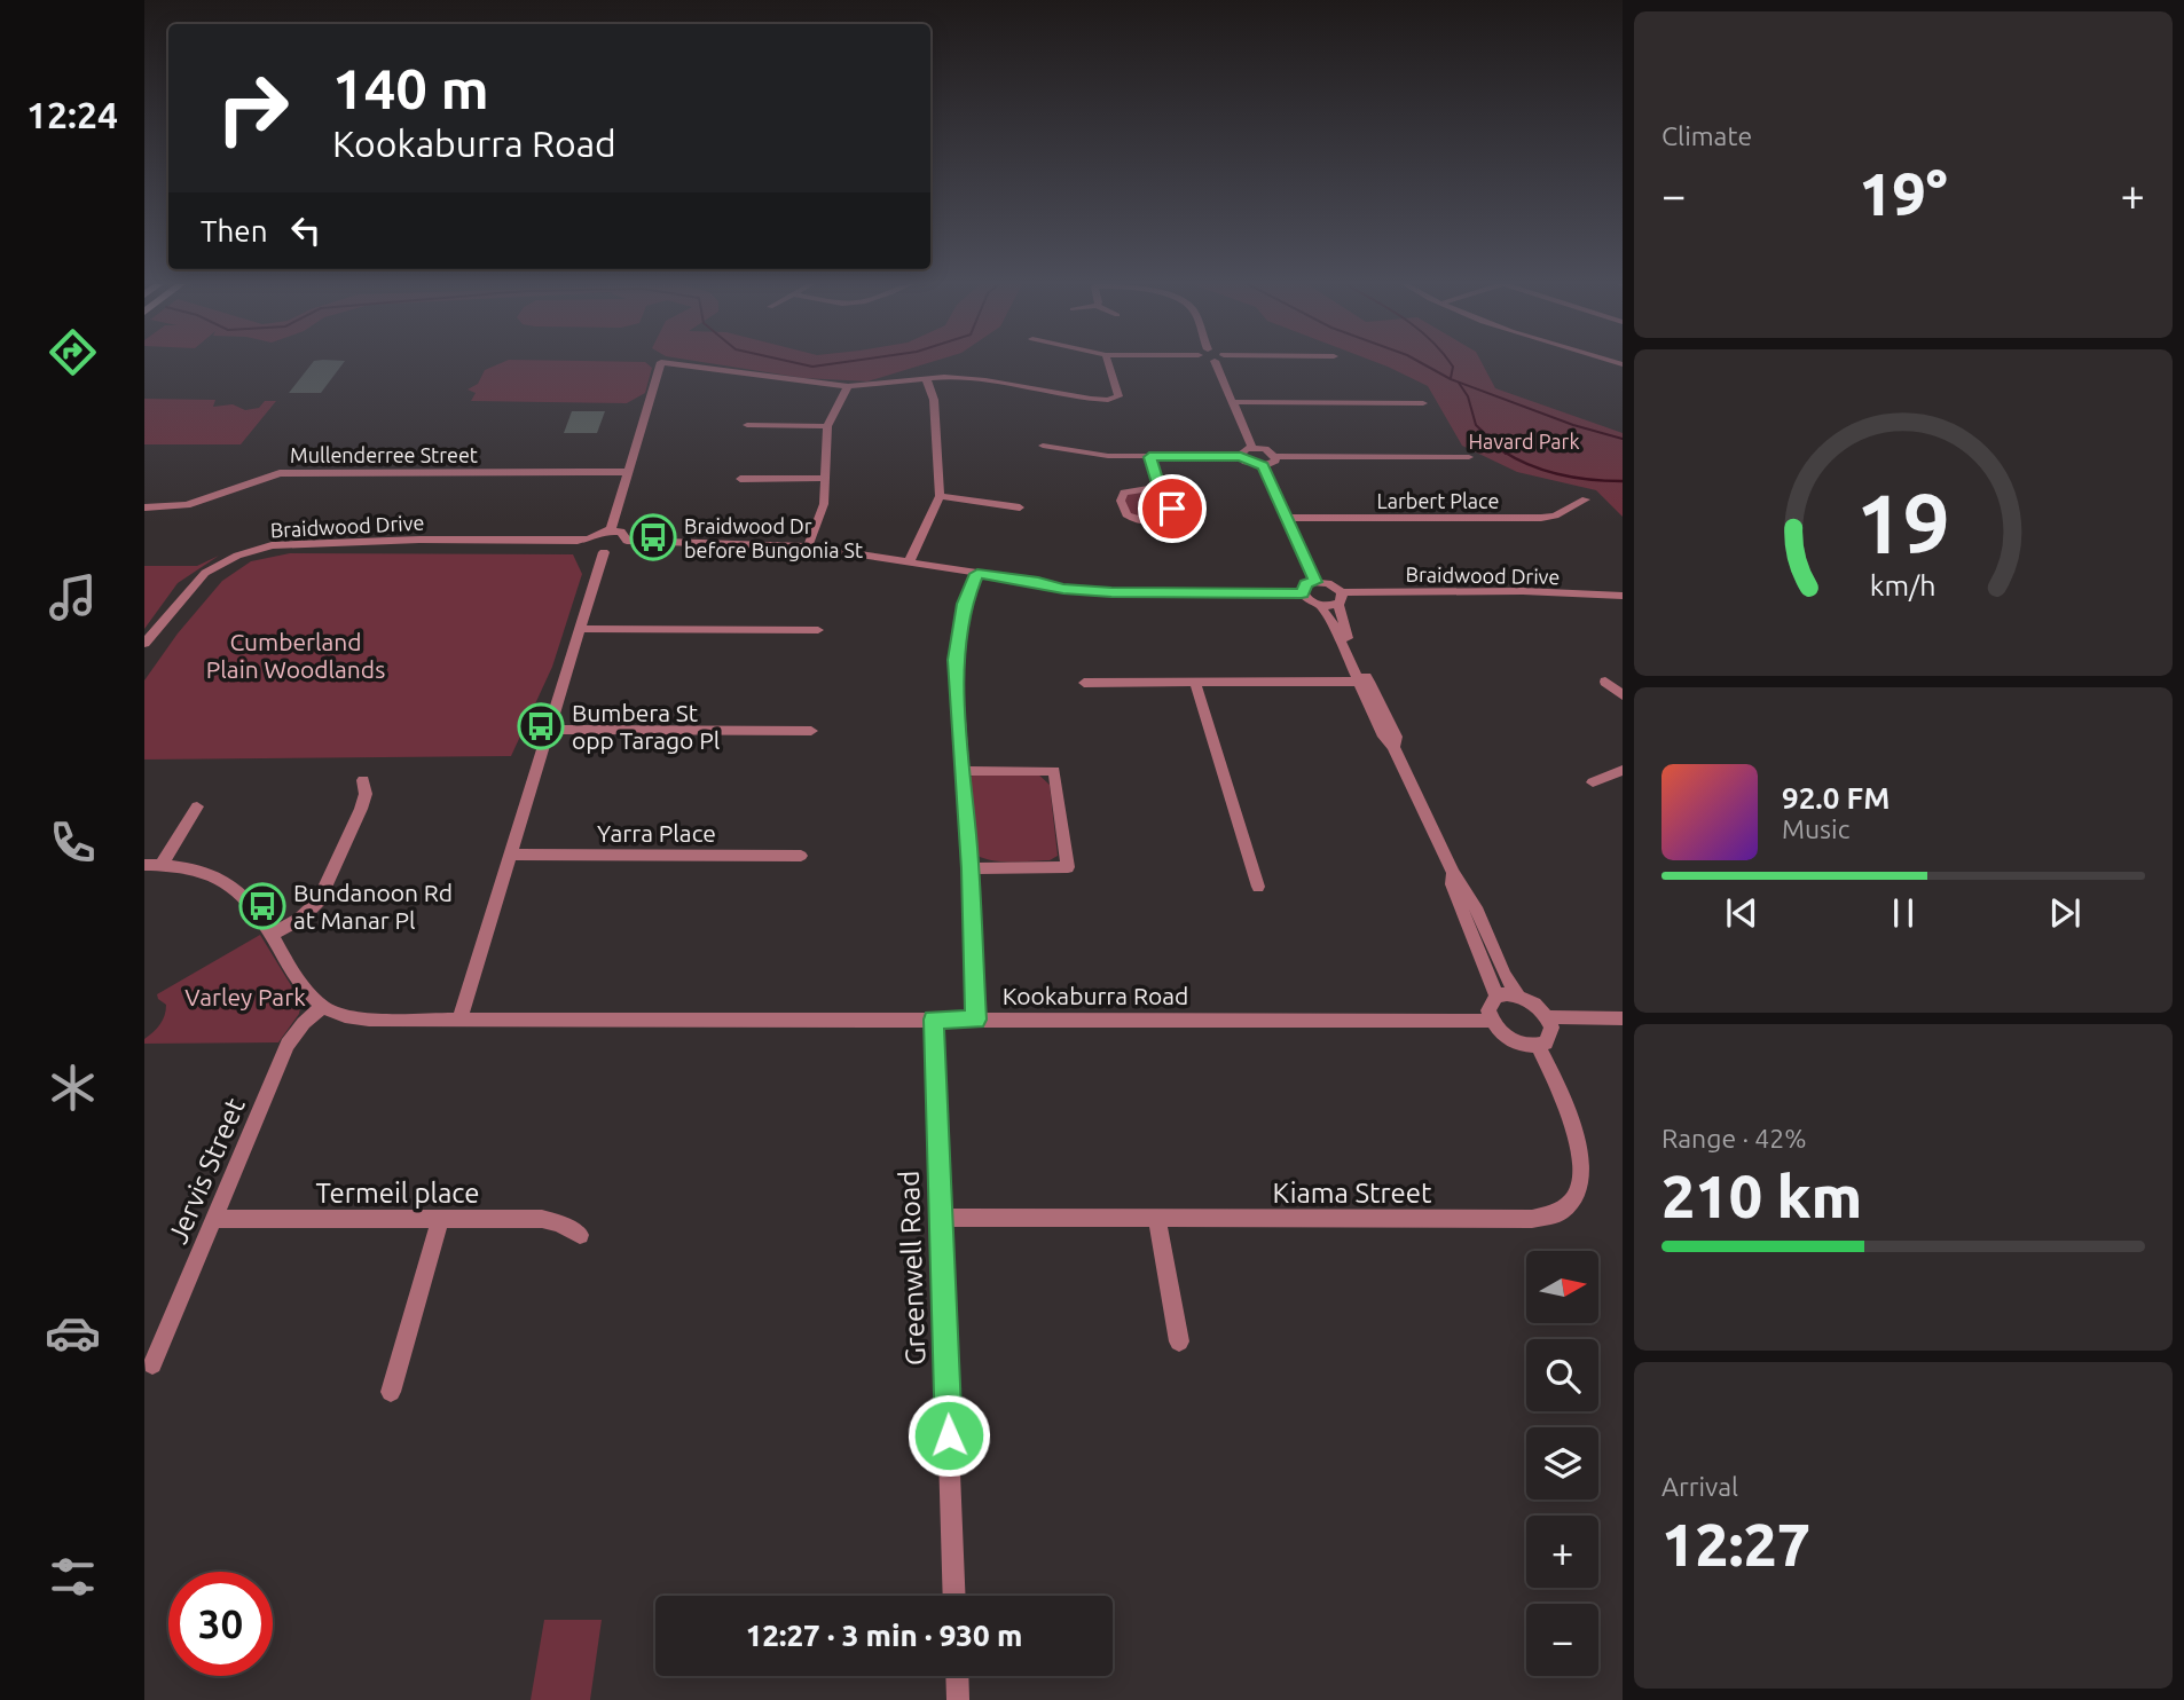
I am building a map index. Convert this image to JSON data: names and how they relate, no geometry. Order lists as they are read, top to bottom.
{
  "streets": {
    "street": [
      "Mullenderree Street",
      "Larbert Place",
      "Braidwood Drive",
      "Yarra Place",
      "Kookaburra Road",
      "Jervis Street",
      "Termeil place",
      "Kiama Street",
      "Greenwell Road"
    ]
  },
  "crossings": [
    ["Kookaburra Road", "Jervis Street"],
    ["Kookaburra Road", "Kiama Street"],
    ["Kookaburra Road", "Greenwell Road"],
    ["Jervis Street", "Termeil place"],
    ["Kiama Street", "Greenwell Road"]
  ],
  "parks": ["Havard Park", "Cumberland Plain Woodlands", "Varley Park"],
  "places": {
    "bus stop": ["Braidwood Dr before Bungonia St", "Bumbera St opp Tarago Pl", "Bundanoon Rd at Manar Pl"]
  },
  "north": "right",
  "page": {
    "tabs": "12:24",
    "tile": [
      "Climate",
      ["Range · 42%", "210 km"],
      ["Arrival", "12:27"]
    ],
    "turn": ["140 m", "Kookaburra Road"],
    "heat": ["−", "19°", "+"],
    "then": "Then",
    "song": ["92.0 FM", "Music"],
    "map_buttons": ["+", "−"],
    "limit": "30",
    "trip": "12:27 · 3 min · 930 m",
    "gauge": ["19", "km/h"]
  }
}
